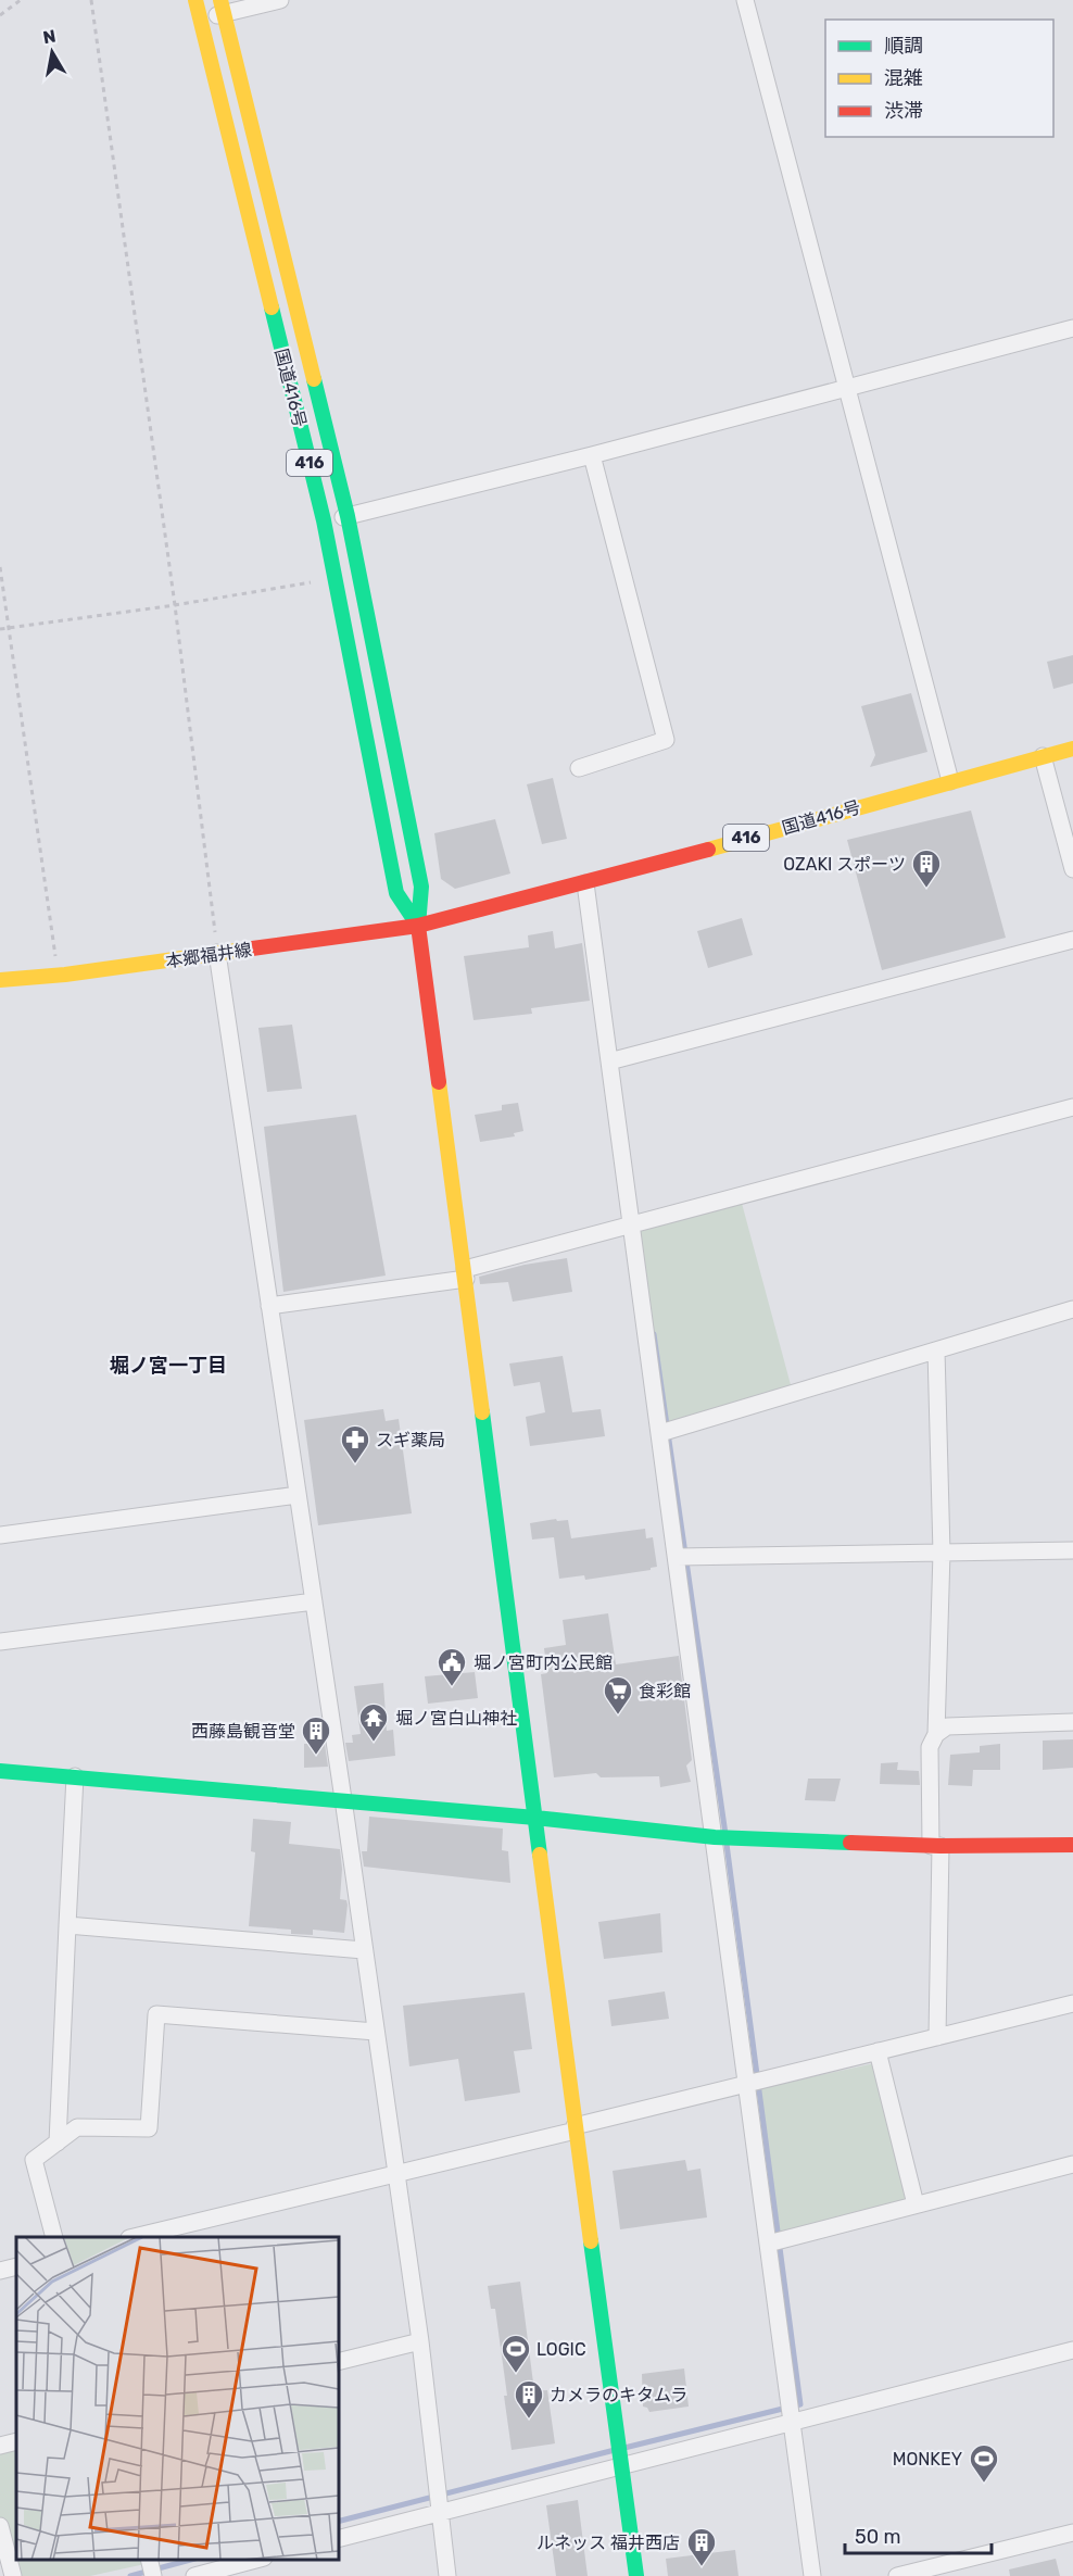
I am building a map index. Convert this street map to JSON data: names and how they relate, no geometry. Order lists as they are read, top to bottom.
{
  "streets": {
    "main road": ["国道416号", "416", "本郷福井線"]
  },
  "crossings": [
    ["国道416号", "本郷福井線"]
  ],
  "districts": ["堀ノ宮一丁目"],
  "places": {
    "building": [
      "OZAKI スポーツ",
      "西藤島観音堂",
      "カメラのキタムラ",
      "ルネッス 福井西店"
    ],
    "pharmacy": ["スギ薬局"],
    "public building": ["堀ノ宮町内公民館"],
    "supermarket": ["食彩館"],
    "temple": ["堀ノ宮白山神社"],
    "sports": ["LOGIC", "MONKEY"]
  },
  "legend": ["順調", "混雑", "渋滞"],
  "scale_bar": "50 m",
  "north": "top"
}
